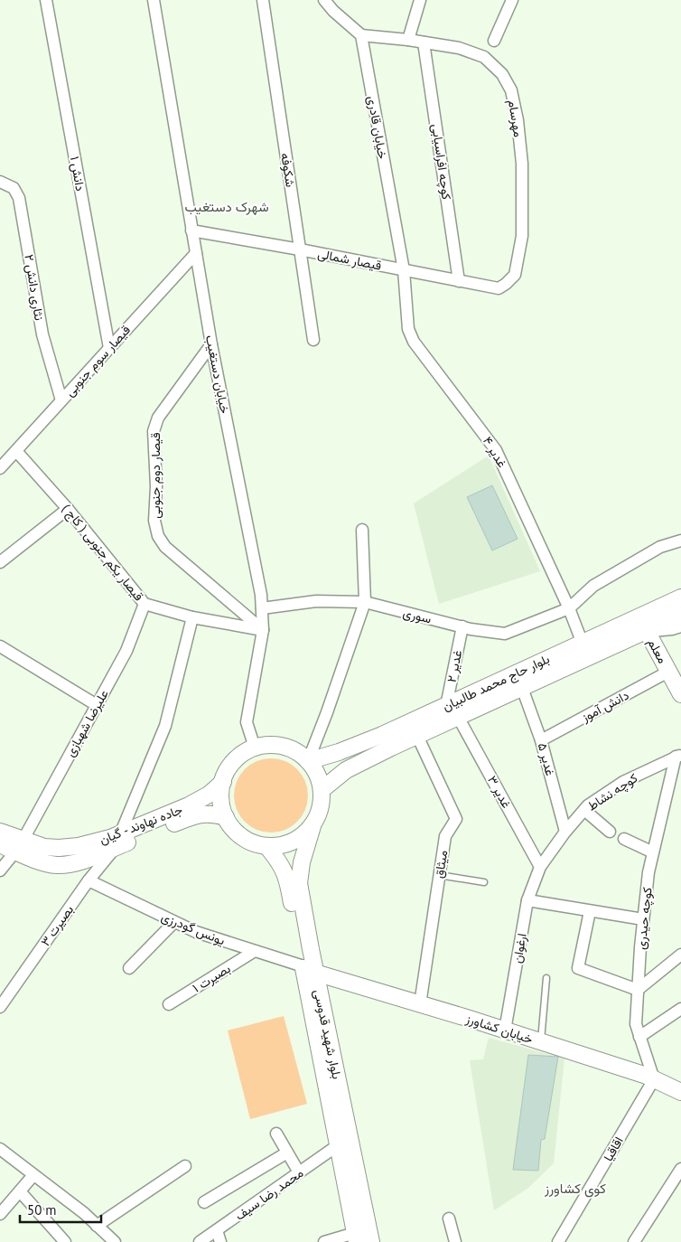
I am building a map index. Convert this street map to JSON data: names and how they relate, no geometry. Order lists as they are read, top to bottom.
{
  "streets": {
    "main road": [
      "معلم",
      "بلوار حاج محمد طالبیان",
      "جاده نهاوند - گیان",
      "خیابان کشاورز",
      "بلوار شهید قدوسی"
    ],
    "street": [
      "مهرسام",
      "خیابان قادری",
      "کوچه افراسیابی",
      "شکوفه",
      "دانش ۱",
      "قیصار شمالی",
      "نثاری دانش ۲",
      "قیصار سوم جنوبی",
      "خیابان دستغیب",
      "غدیر ۴",
      "قیصار دوم جنوبی",
      "قیصار یکم جنوبی ( کاج )",
      "سوری",
      "غدیر ۲",
      "دانش آموز",
      "علیرضا شهبازی",
      "غدیر ۵",
      "غدیر ۳",
      "کوچه نشاط",
      "میثاق",
      "کوچه حیدری",
      "بصیرت ۳",
      "یونس گودرزی",
      "ارغوان",
      "بصیرت ۱",
      "اقاقیا",
      "محمد رضا سیف"
    ]
  },
  "crossings": [
    ["مهرسام", "خیابان قادری"],
    ["مهرسام", "کوچه افراسیابی"],
    ["مهرسام", "قیصار شمالی"],
    ["خیابان قادری", "قیصار شمالی"],
    ["خیابان قادری", "غدیر ۴"],
    ["کوچه افراسیابی", "قیصار شمالی"],
    ["شکوفه", "قیصار شمالی"],
    ["دانش ۱", "قیصار سوم جنوبی"],
    ["قیصار شمالی", "خیابان دستغیب"],
    ["قیصار شمالی", "غدیر ۴"],
    ["نثاری دانش ۲", "قیصار سوم جنوبی"],
    ["قیصار سوم جنوبی", "خیابان دستغیب"],
    ["قیصار سوم جنوبی", "قیصار یکم جنوبی ( کاج )"],
    ["خیابان دستغیب", "قیصار دوم جنوبی"],
    ["خیابان دستغیب", "قیصار یکم جنوبی ( کاج )"],
    ["خیابان دستغیب", "سوری"],
    ["خیابان دستغیب", "بلوار حاج محمد طالبیان"],
    ["خیابان دستغیب", "جاده نهاوند - گیان"],
    ["خیابان دستغیب", "بلوار شهید قدوسی"],
    ["غدیر ۴", "سوری"],
    ["غدیر ۴", "بلوار حاج محمد طالبیان"],
    ["قیصار دوم جنوبی", "قیصار یکم جنوبی ( کاج )"],
    ["قیصار یکم جنوبی ( کاج )", "علیرضا شهبازی"],
    ["قیصار یکم جنوبی ( کاج )", "بصیرت ۳"],
    ["سوری", "غدیر ۲"],
    ["معلم", "بلوار حاج محمد طالبیان"],
    ["معلم", "دانش آموز"],
    ["غدیر ۲", "بلوار حاج محمد طالبیان"],
    ["بلوار حاج محمد طالبیان", "غدیر ۵"],
    ["بلوار حاج محمد طالبیان", "غدیر ۳"],
    ["بلوار حاج محمد طالبیان", "جاده نهاوند - گیان"],
    ["بلوار حاج محمد طالبیان", "میثاق"],
    ["بلوار حاج محمد طالبیان", "بلوار شهید قدوسی"],
    ["دانش آموز", "غدیر ۵"],
    ["علیرضا شهبازی", "جاده نهاوند - گیان"],
    ["غدیر ۵", "کوچه نشاط"],
    ["غدیر ۳", "کوچه نشاط"],
    ["غدیر ۳", "ارغوان"],
    ["کوچه نشاط", "کوچه حیدری"],
    ["کوچه نشاط", "ارغوان"],
    ["جاده نهاوند - گیان", "بصیرت ۳"],
    ["جاده نهاوند - گیان", "بلوار شهید قدوسی"],
    ["میثاق", "خیابان کشاورز"],
    ["کوچه حیدری", "خیابان کشاورز"],
    ["کوچه حیدری", "اقاقیا"],
    ["بصیرت ۳", "یونس گودرزی"],
    ["یونس گودرزی", "بصیرت ۱"],
    ["یونس گودرزی", "خیابان کشاورز"],
    ["یونس گودرزی", "بلوار شهید قدوسی"],
    ["ارغوان", "خیابان کشاورز"],
    ["خیابان کشاورز", "بلوار شهید قدوسی"],
    ["خیابان کشاورز", "اقاقیا"],
    ["بلوار شهید قدوسی", "محمد رضا سیف"]
  ],
  "districts": ["شهرک دستغیب", "کوی کشاورز"],
  "scale_bar": "50 m"
}
